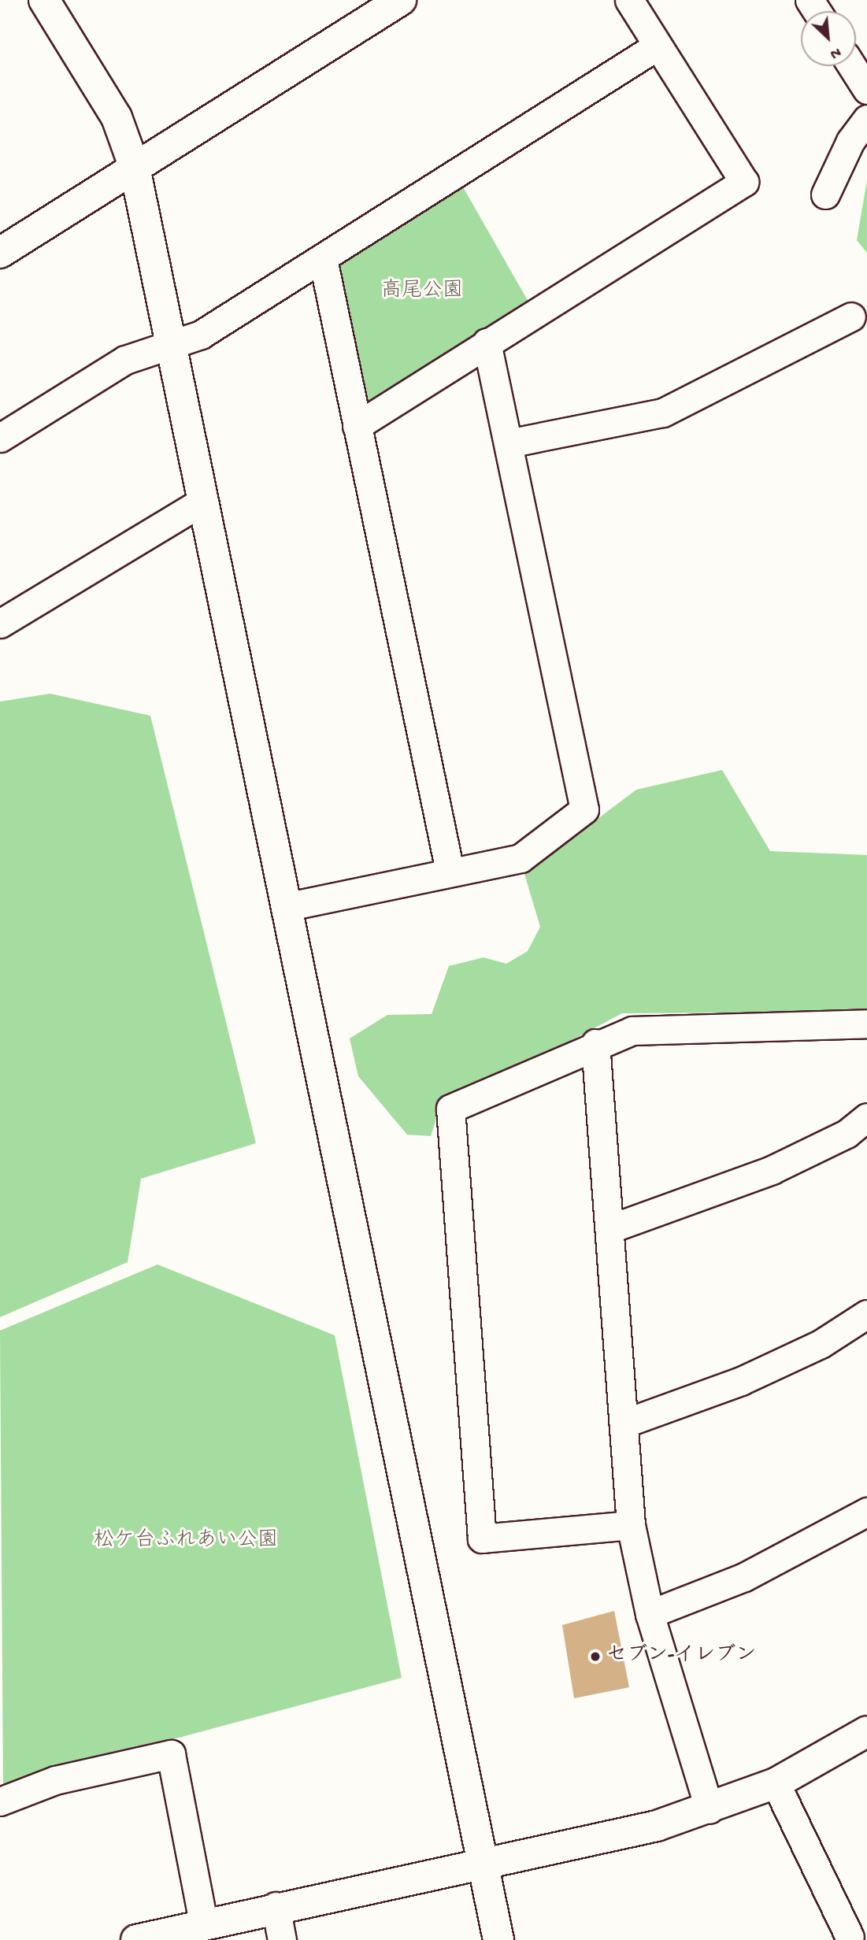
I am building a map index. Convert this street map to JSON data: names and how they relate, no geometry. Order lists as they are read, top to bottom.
{
  "parks": ["高尾公園", "松ケ台ふれあい公園"],
  "places": ["セブン-イレブン"],
  "north": "bottom right"
}
